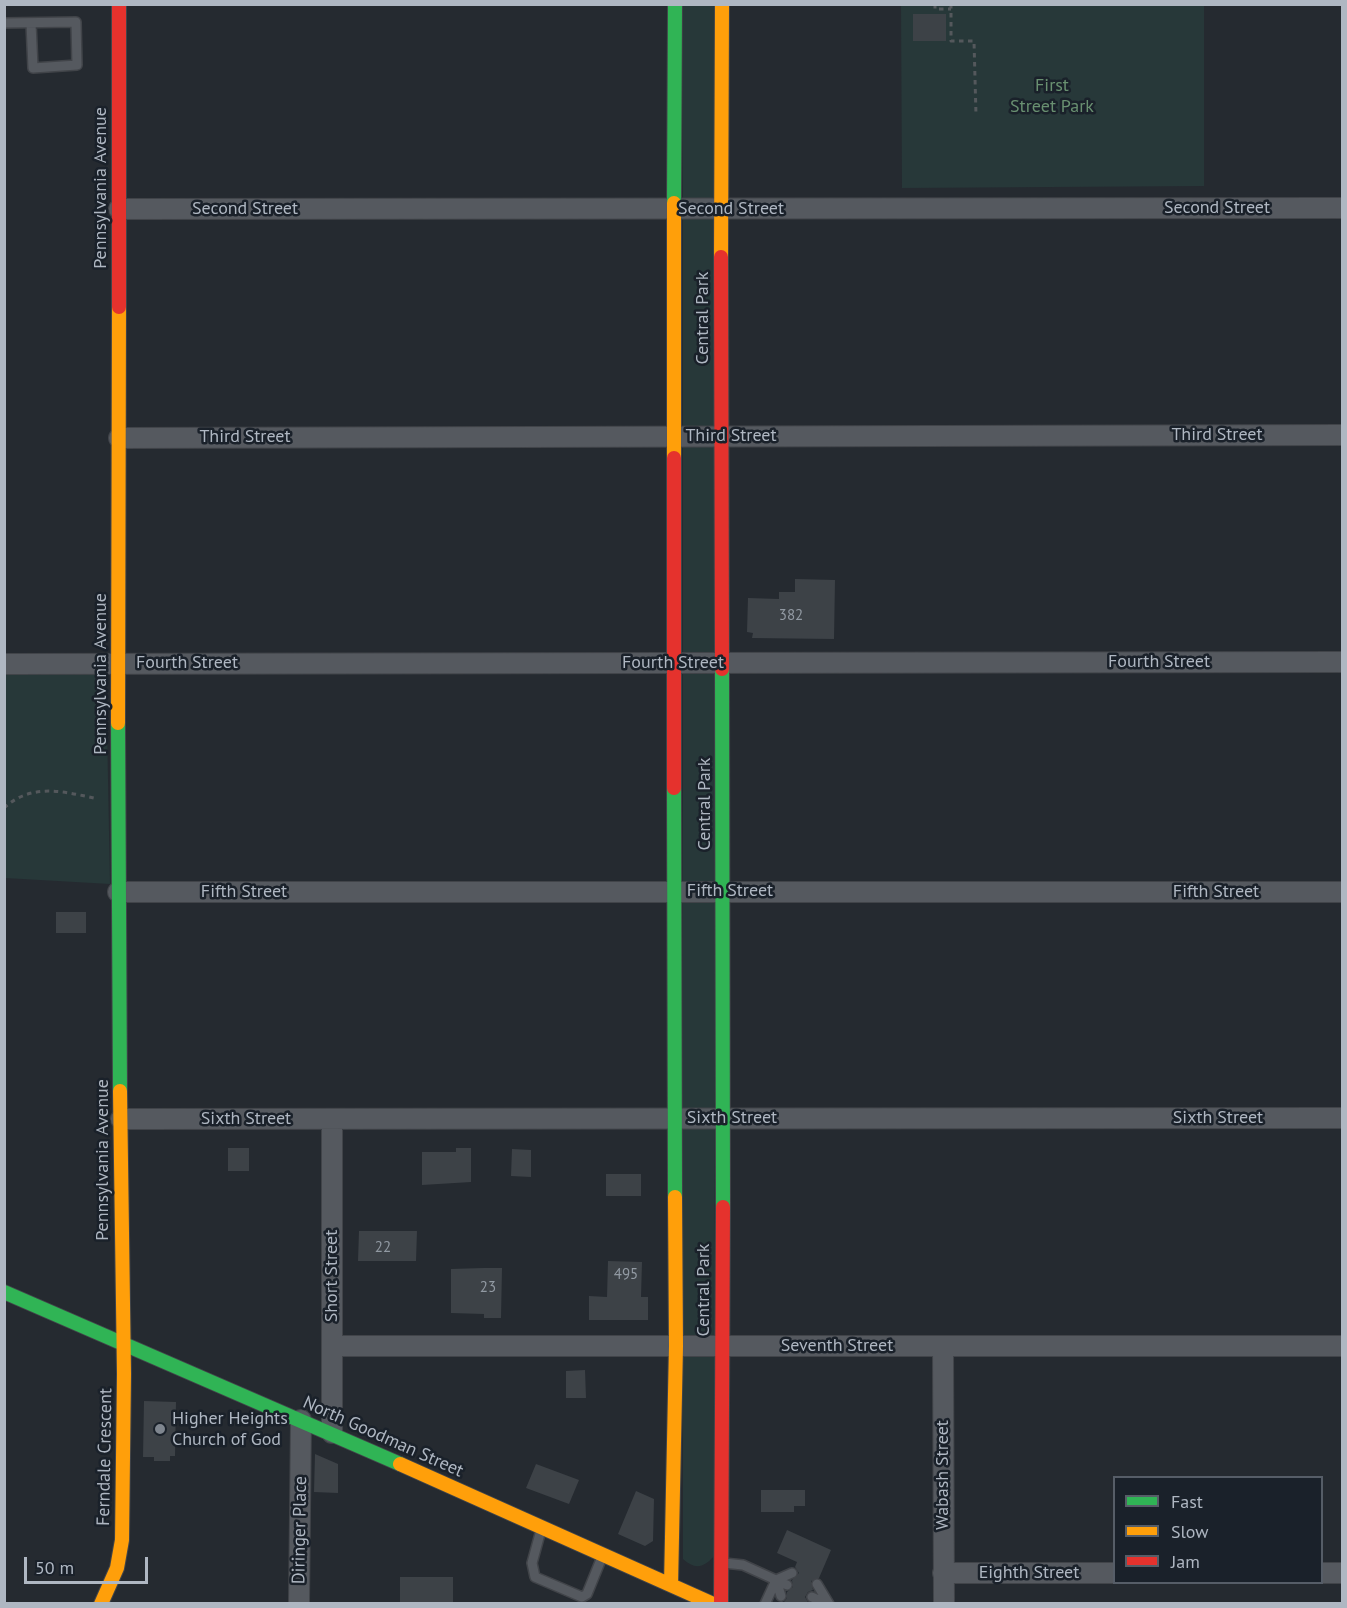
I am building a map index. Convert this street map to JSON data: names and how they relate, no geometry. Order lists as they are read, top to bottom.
{
  "streets": {
    "main road": [
      "Pennsylvania Avenue",
      "Central Park",
      "North Goodman Street",
      "Ferndale Crescent"
    ],
    "street": [
      "Second Street",
      "Third Street",
      "Fourth Street",
      "Fifth Street",
      "Sixth Street",
      "Short Street",
      "Seventh Street",
      "Wabash Street",
      "Diringer Place",
      "Eighth Street"
    ]
  },
  "crossings": [
    ["Pennsylvania Avenue", "Second Street"],
    ["Pennsylvania Avenue", "Third Street"],
    ["Pennsylvania Avenue", "Fourth Street"],
    ["Pennsylvania Avenue", "Fifth Street"],
    ["Pennsylvania Avenue", "Sixth Street"],
    ["Pennsylvania Avenue", "North Goodman Street"],
    ["Pennsylvania Avenue", "Ferndale Crescent"],
    ["Second Street", "Central Park"],
    ["Central Park", "Third Street"],
    ["Central Park", "Fourth Street"],
    ["Central Park", "Fifth Street"],
    ["Central Park", "Sixth Street"],
    ["Central Park", "Seventh Street"],
    ["Central Park", "North Goodman Street"],
    ["Sixth Street", "Short Street"],
    ["Short Street", "Seventh Street"],
    ["Short Street", "North Goodman Street"],
    ["Seventh Street", "Wabash Street"],
    ["North Goodman Street", "Ferndale Crescent"],
    ["North Goodman Street", "Diringer Place"],
    ["Wabash Street", "Eighth Street"]
  ],
  "parks": ["First Street Park"],
  "places": ["Higher Heights Church of God"],
  "house_numbers": [
    "382",
    "22",
    "495",
    "23"
  ],
  "legend": ["Fast", "Slow", "Jam"],
  "scale_bar": "50 m"
}
